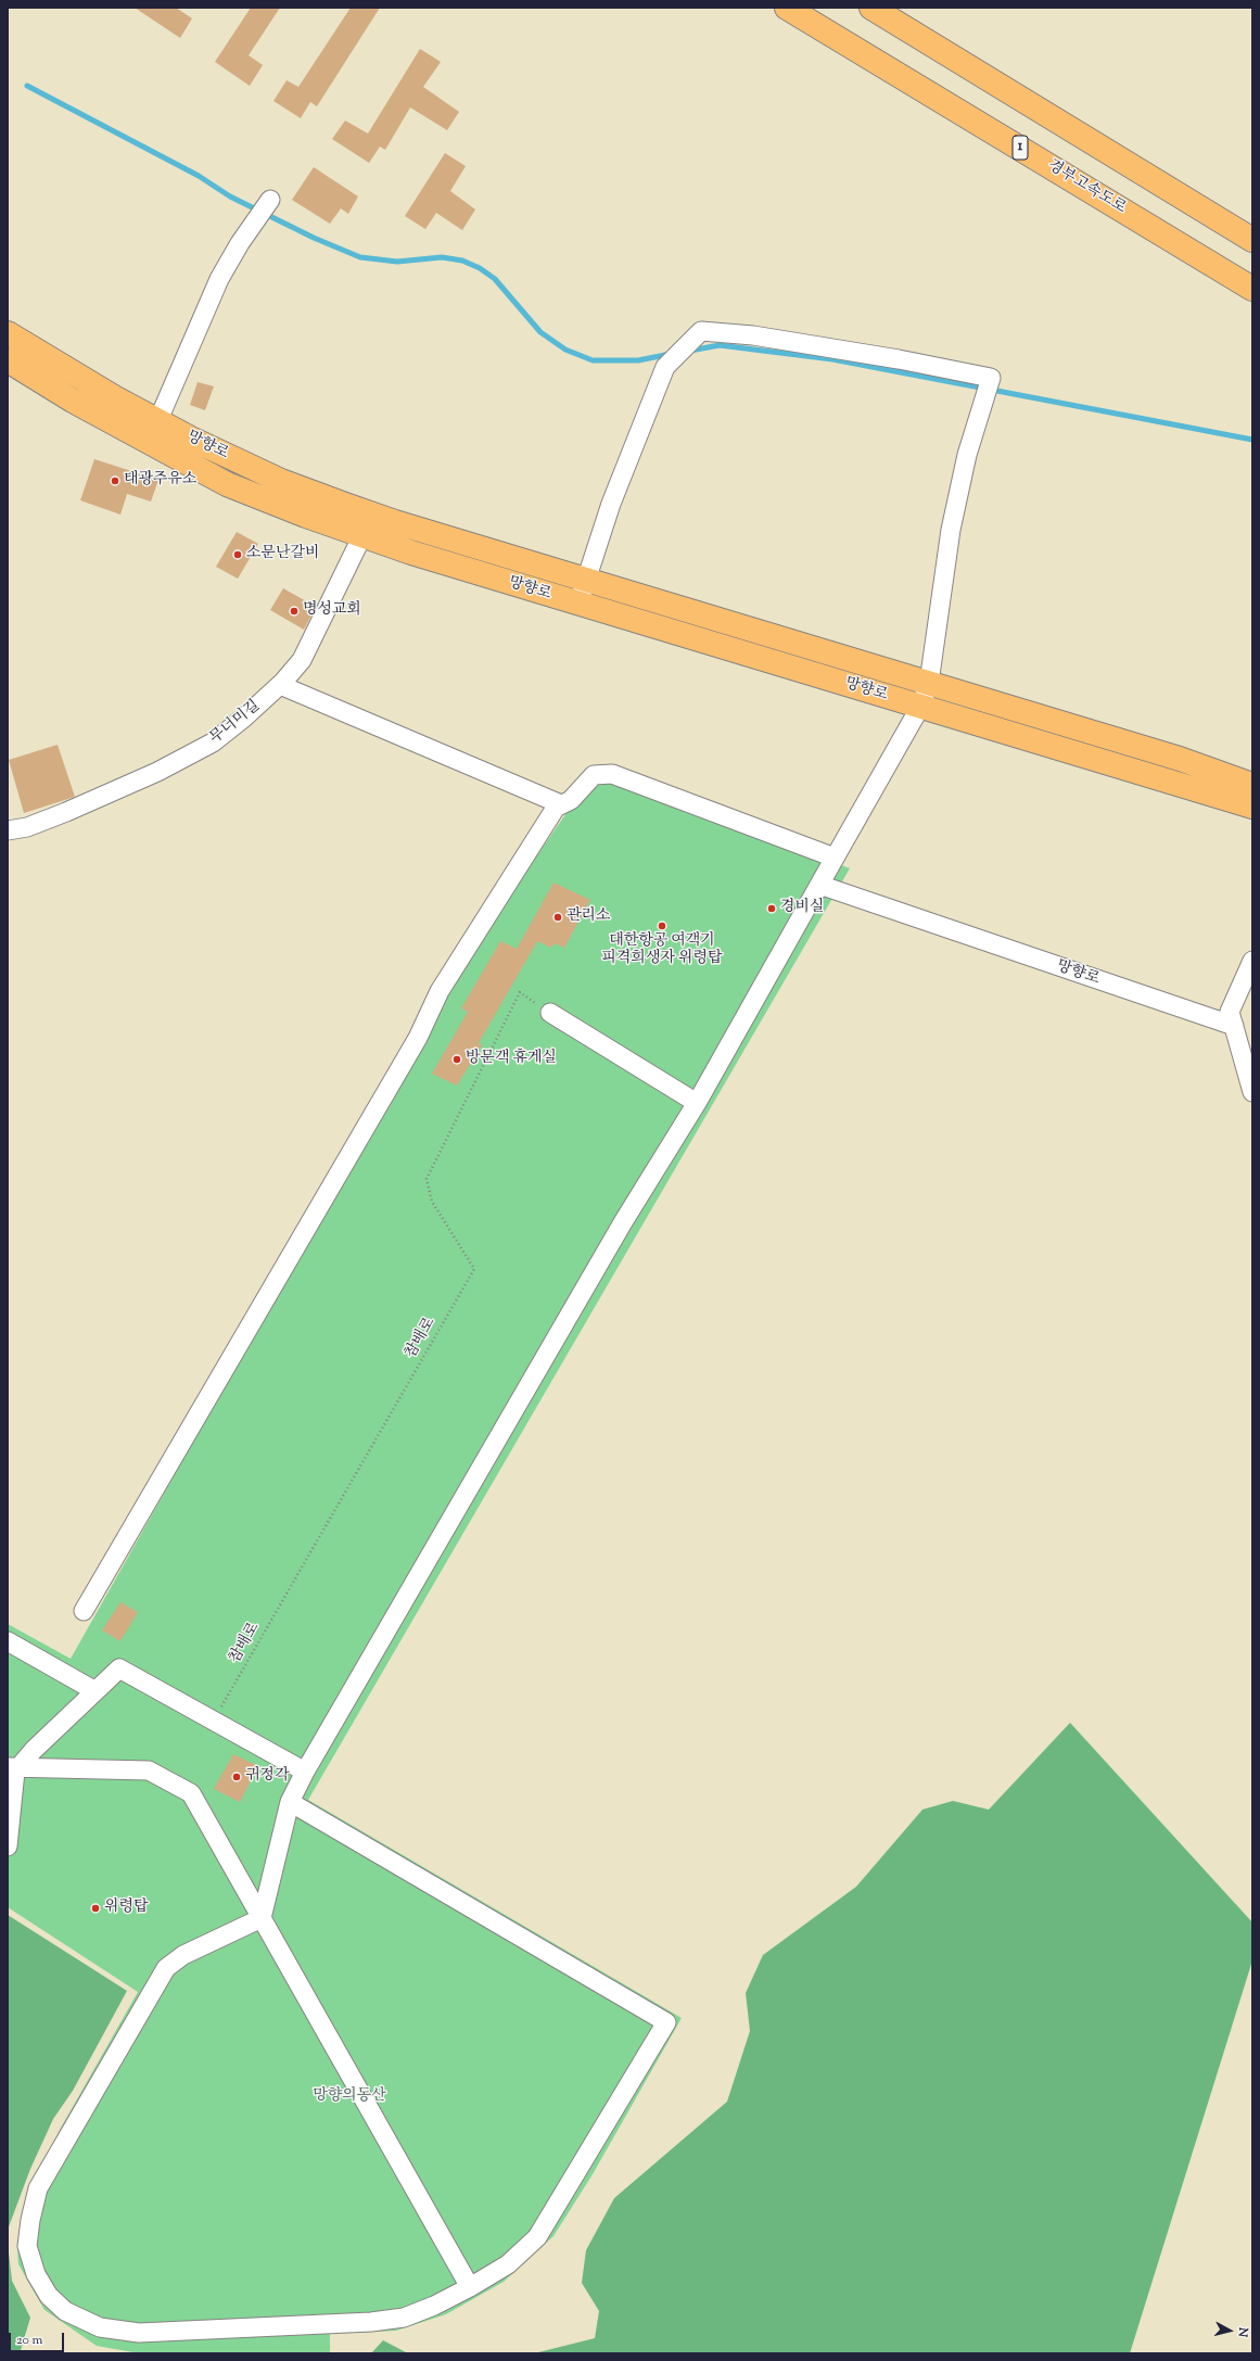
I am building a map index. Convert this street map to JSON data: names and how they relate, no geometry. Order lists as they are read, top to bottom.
{
  "streets": {
    "main road": ["1", "경부고속도로", "망향로"],
    "street": ["무너미길"],
    "path": ["참배로"]
  },
  "crossings": [
    ["망향로", "무너미길"]
  ],
  "parks": ["망향의동산"],
  "places": [
    "태광주유소",
    "소문난갈비",
    "명성교회",
    "경비실",
    "관리소",
    "대한항공 여객기 피격희생자 위령탑",
    "방문객 휴게실",
    "귀정각",
    "위령탑"
  ],
  "scale_bar": "20 m",
  "north": "right"
}
